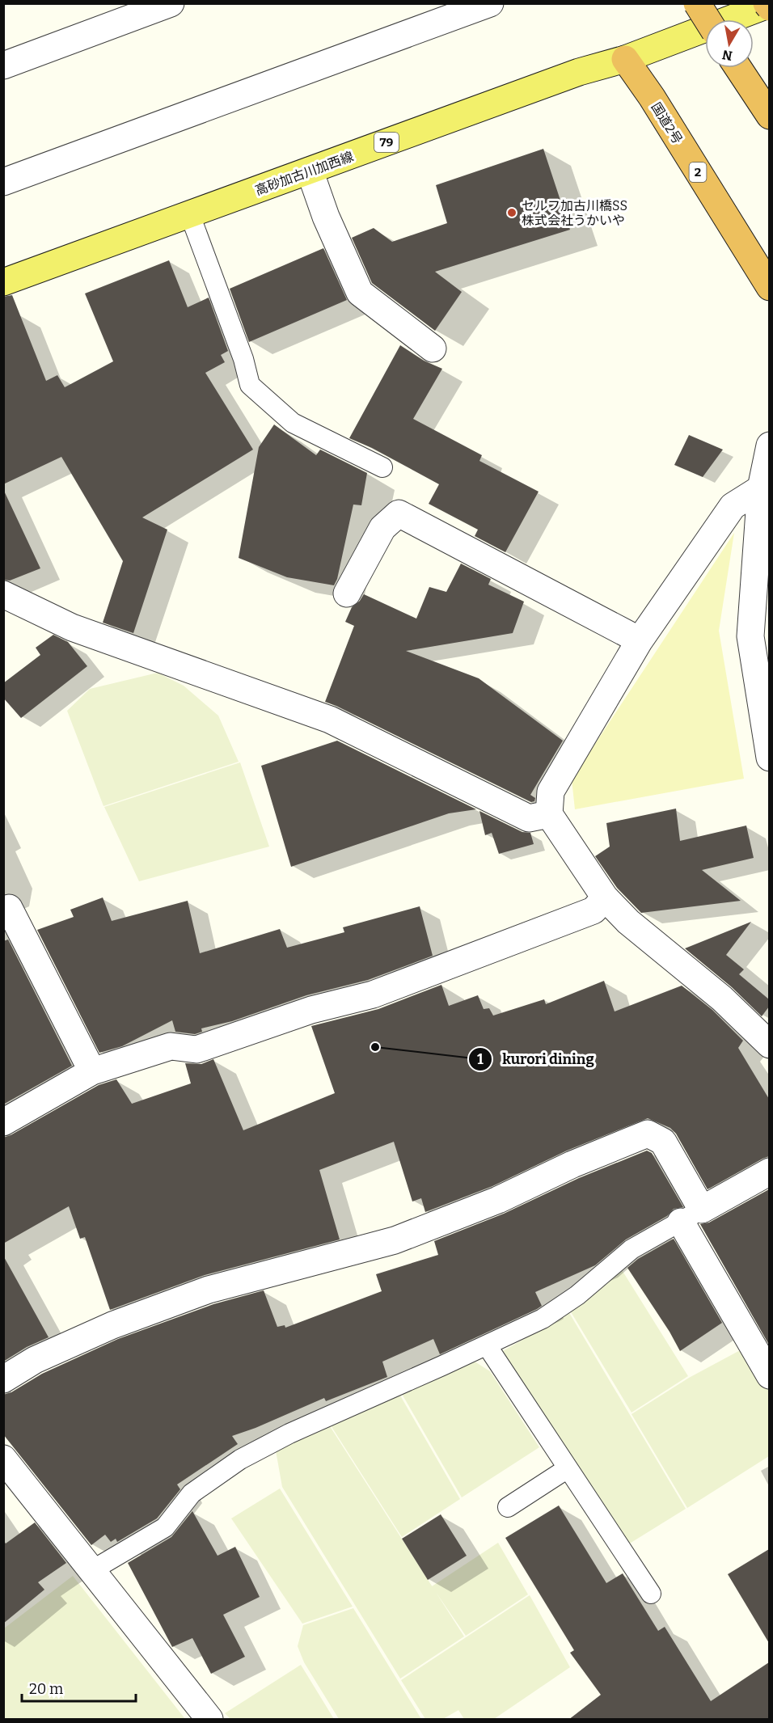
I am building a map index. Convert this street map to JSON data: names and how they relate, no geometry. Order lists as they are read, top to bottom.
{
  "streets": {
    "highway": ["国道2号", "2"],
    "main road": ["79", "高砂加古川加西線"]
  },
  "crossings": [
    ["国道2号", "高砂加古川加西線"]
  ],
  "places": ["セルフ加古川橋SS 株式会社うかいや", "kurori dining"],
  "scale_bar": "20 m",
  "north": "bottom"
}
